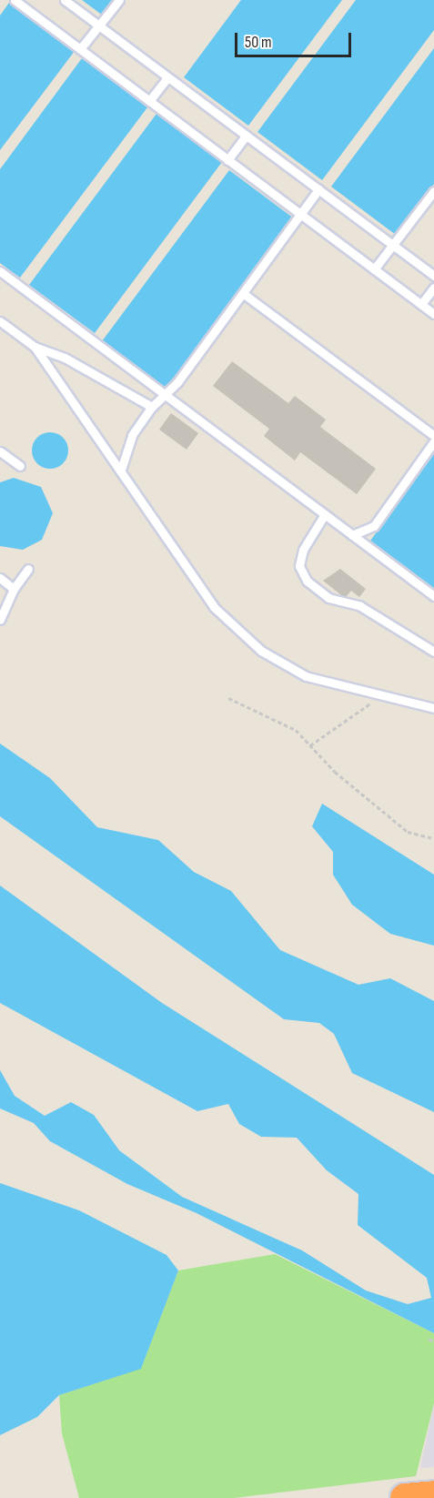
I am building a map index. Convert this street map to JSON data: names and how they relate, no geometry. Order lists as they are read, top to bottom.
{
  "scale_bar": "50 m"
}
